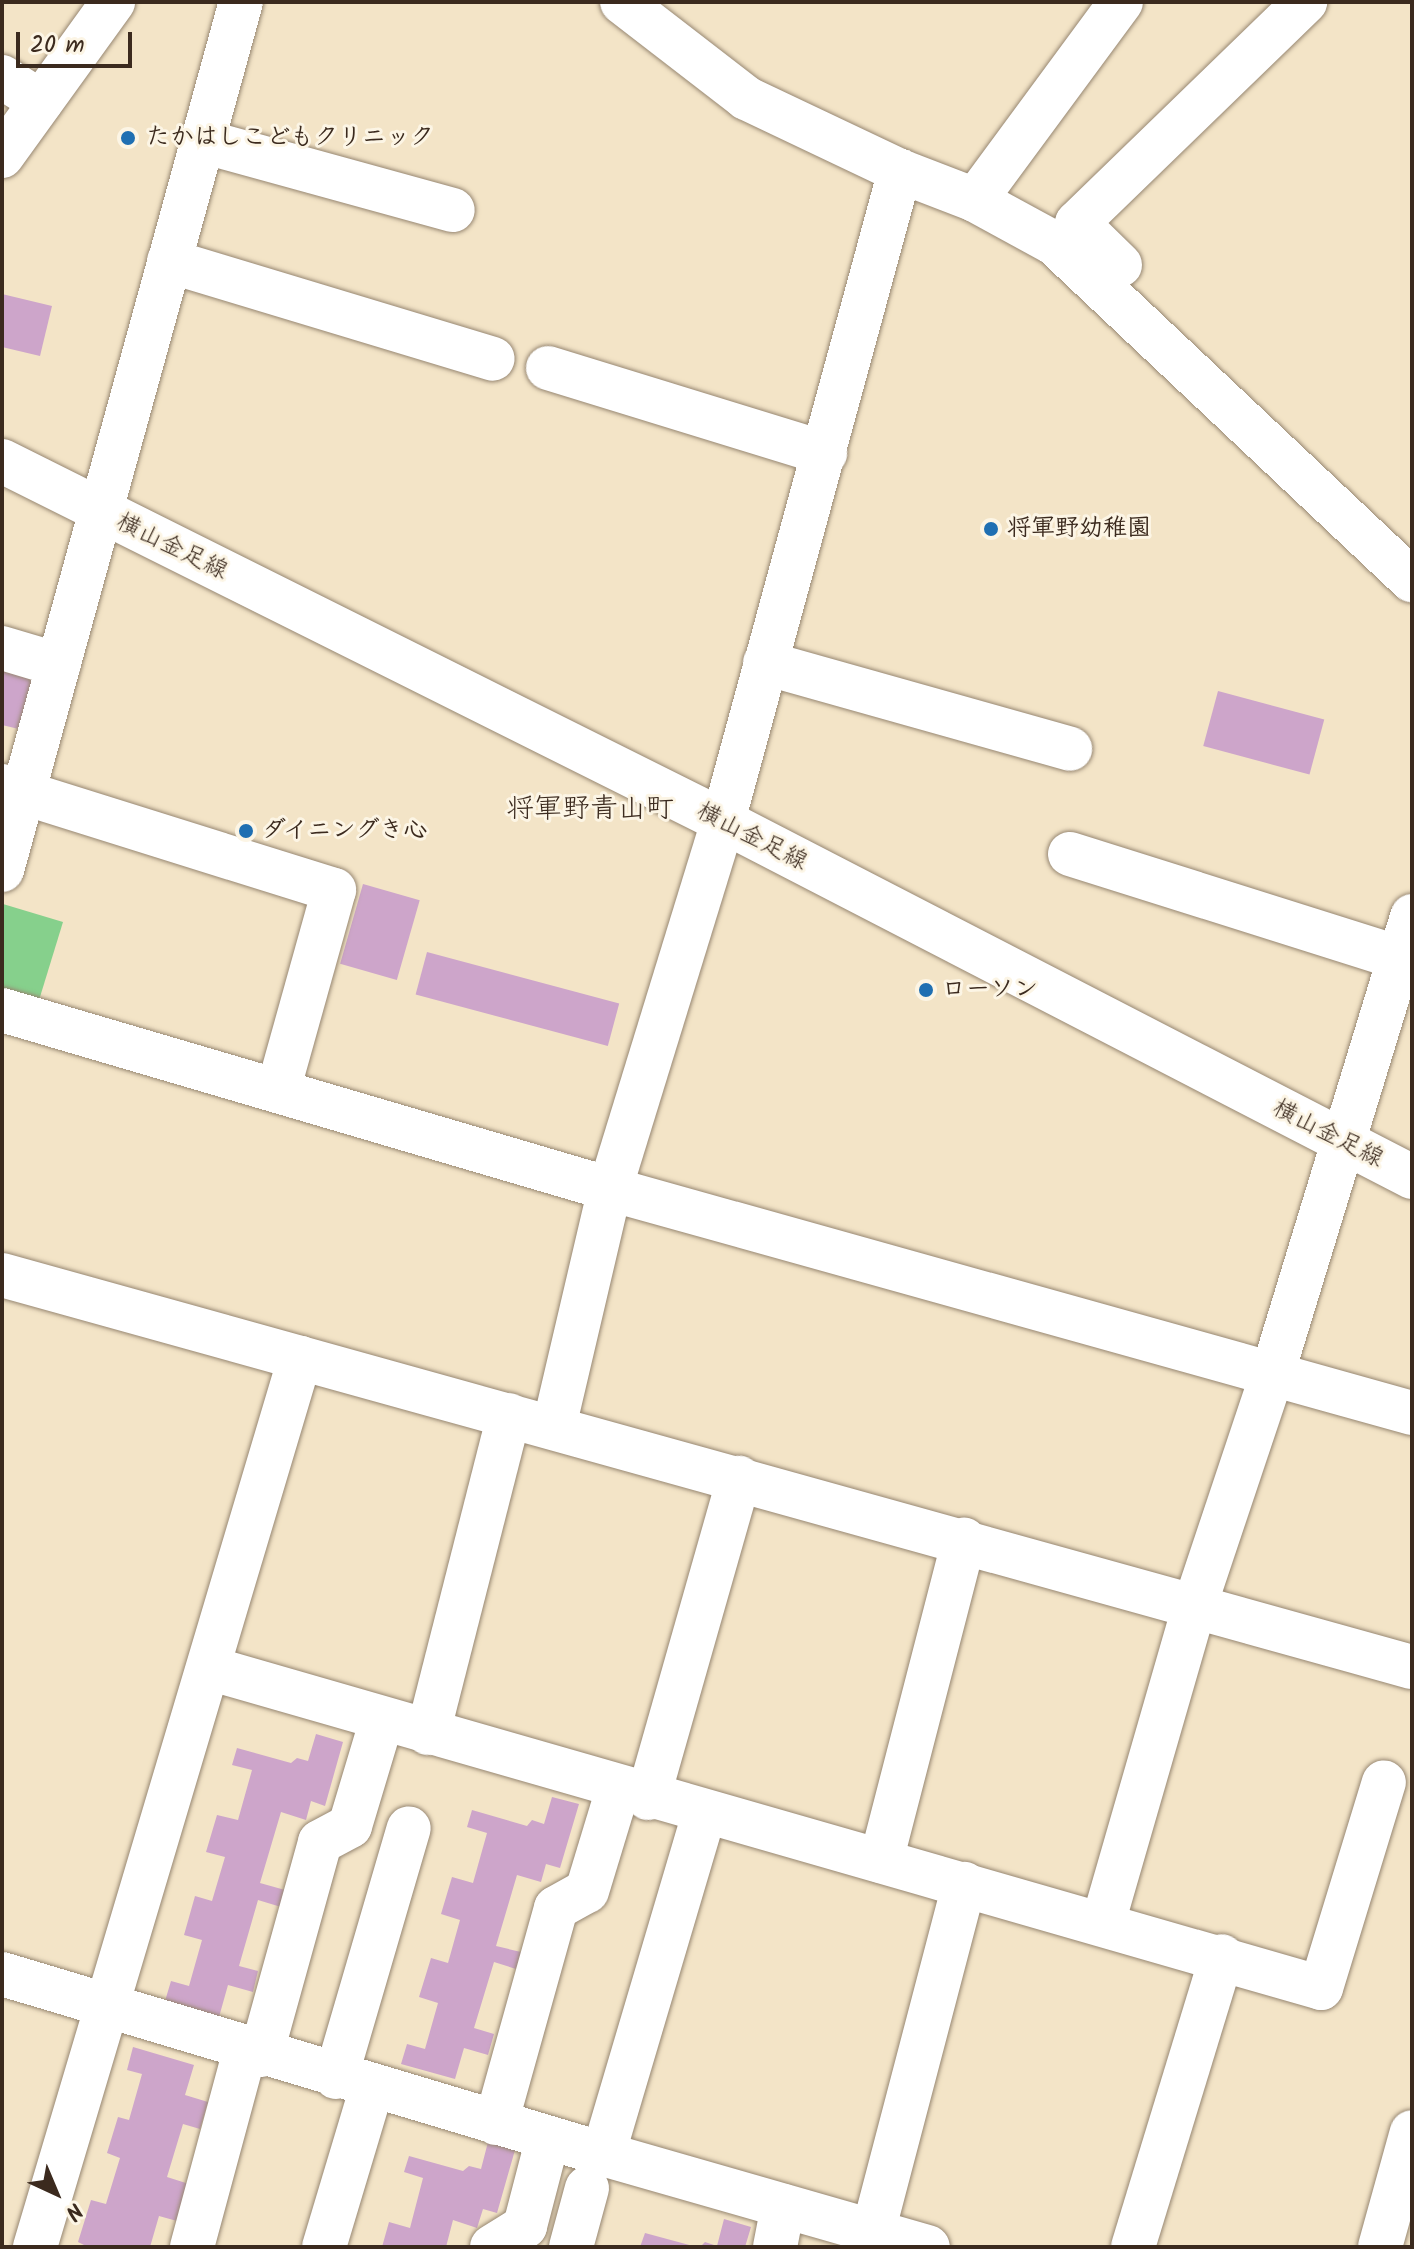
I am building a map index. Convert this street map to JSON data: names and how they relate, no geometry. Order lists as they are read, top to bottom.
{
  "streets": {
    "street": ["横山金足線"]
  },
  "districts": ["将軍野青山町"],
  "places": [
    "たかはしこどもクリニック",
    "将軍野幼稚園",
    "ダイニングき心",
    "ローソン"
  ],
  "scale_bar": "20 m",
  "north": "bottom right"
}
